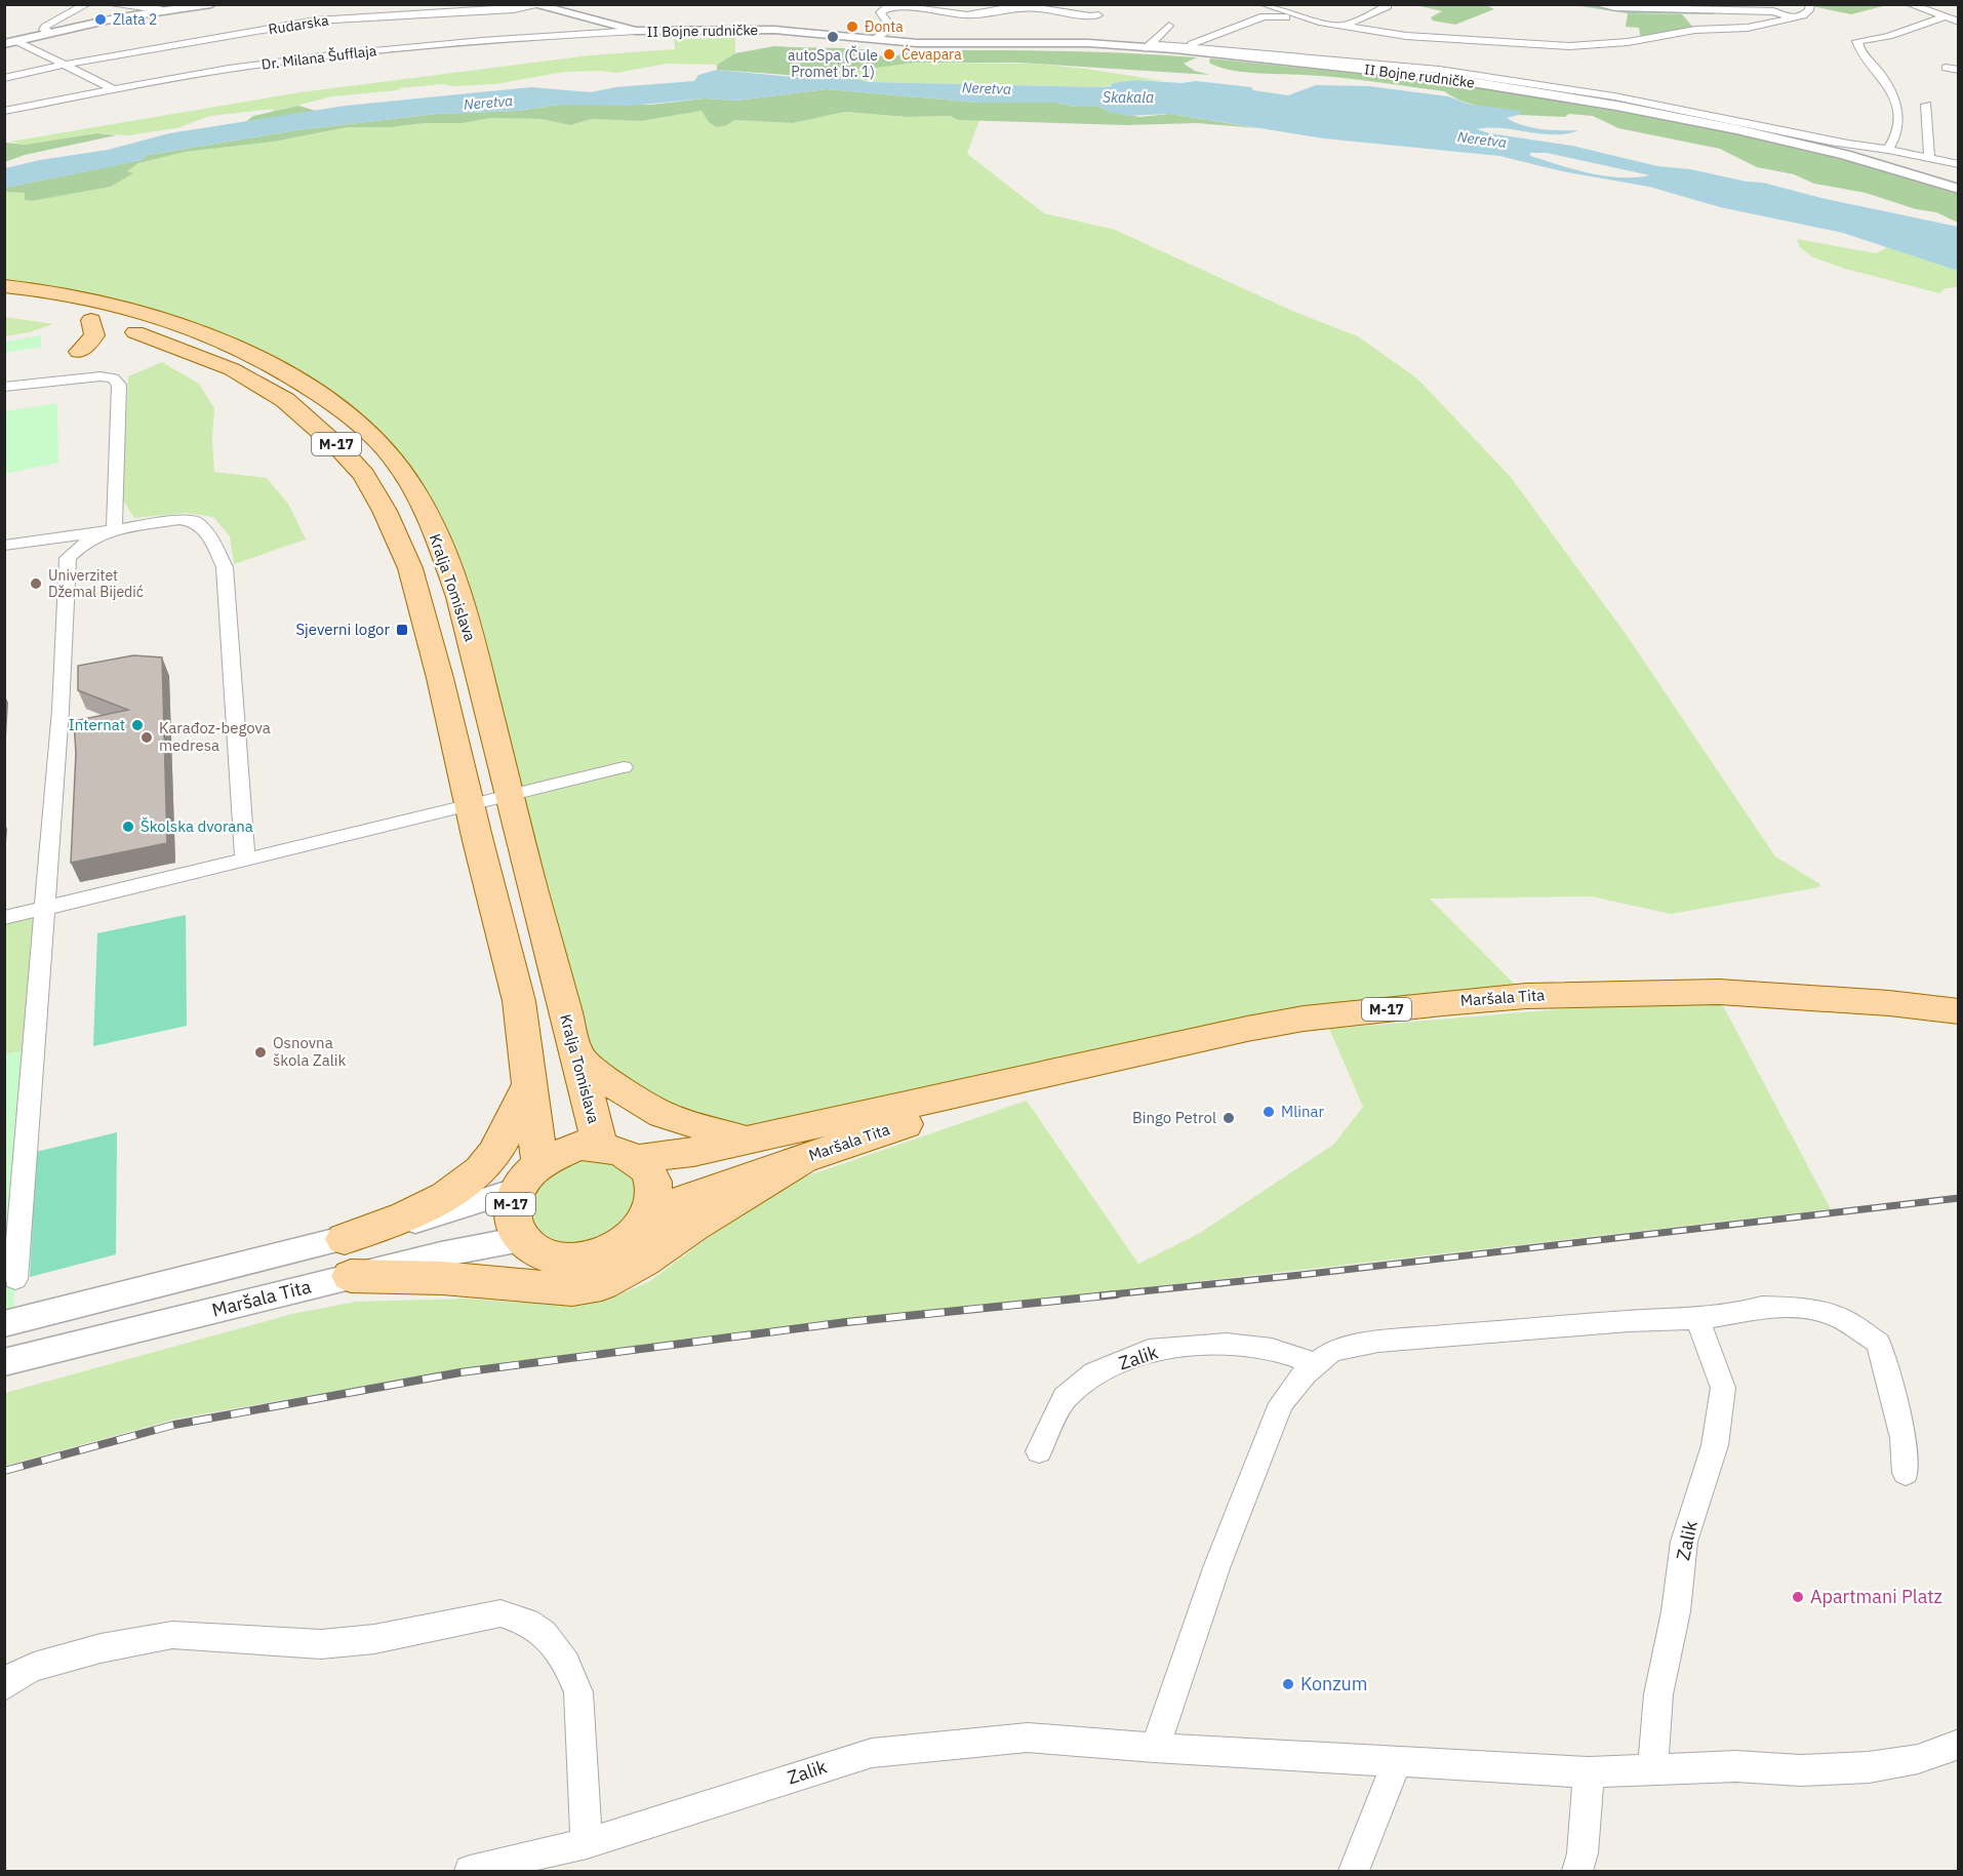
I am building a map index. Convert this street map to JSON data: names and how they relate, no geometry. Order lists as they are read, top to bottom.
{
  "streets": {
    "main road": ["M-17", "Kralja Tomislava", "Maršala Tita"],
    "street": [
      "Rudarska",
      "II Bojne rudničke",
      "Dr. Milana Šufflaja",
      "Zalik"
    ]
  },
  "crossings": [
    ["Rudarska", "II Bojne rudničke"],
    ["II Bojne rudničke", "Dr. Milana Šufflaja"],
    ["M-17", "Kralja Tomislava"],
    ["M-17", "Maršala Tita"],
    ["Kralja Tomislava", "Maršala Tita"]
  ],
  "water": ["Neretva", "Skakala"],
  "places": {
    "other": [
      "Zlata 2",
      "Đonta",
      "autoSpa (Čule Promet br. 1)",
      "Ćevapara",
      "Univerzitet Džemal Bijedić",
      "Internat",
      "Karađoz-begova medresa",
      "Školska dvorana",
      "Osnovna škola Zalik",
      "Mlinar",
      "Bingo Petrol",
      "Apartmani Platz",
      "Konzum"
    ],
    "transit": ["Sjeverni logor"]
  }
}
